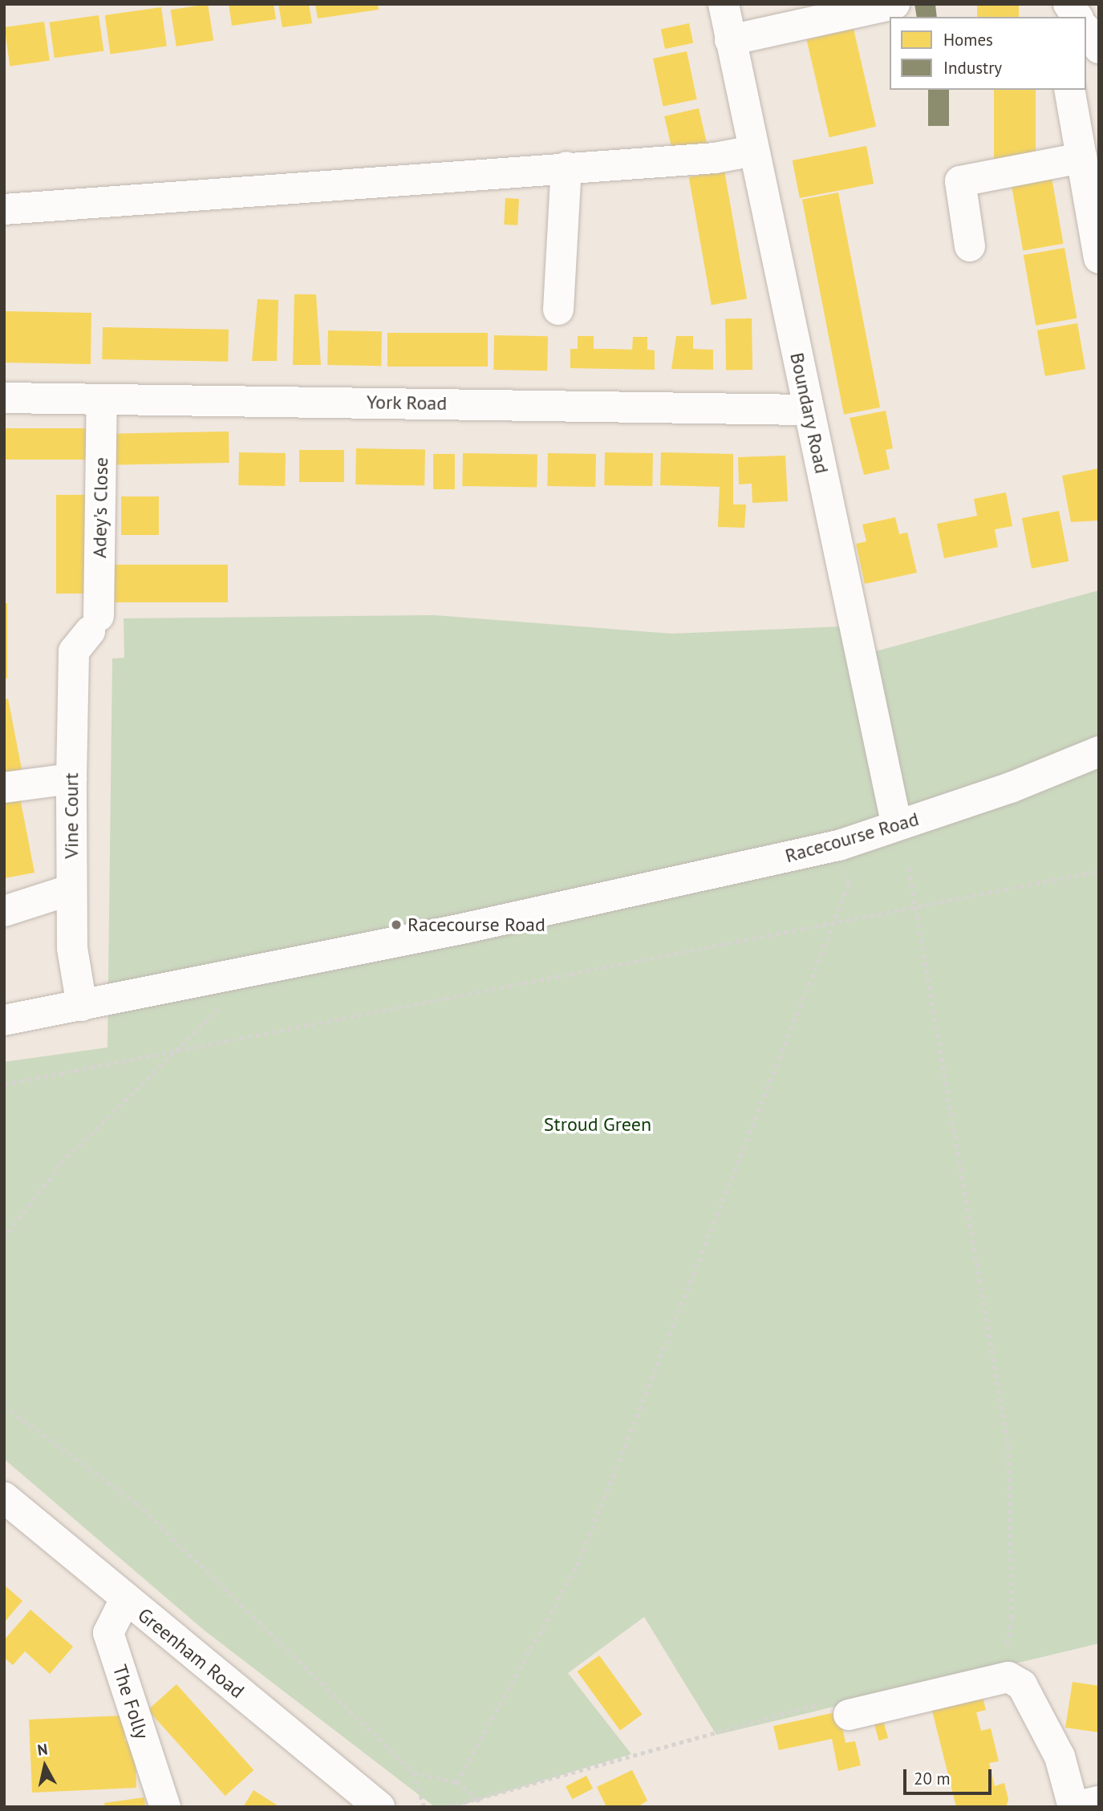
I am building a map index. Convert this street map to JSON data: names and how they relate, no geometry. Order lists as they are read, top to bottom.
{
  "streets": {
    "street": [
      "York Road",
      "Boundary Road",
      "Adey's Close",
      "Vine Court",
      "Racecourse Road",
      "Greenham Road",
      "The Folly"
    ]
  },
  "crossings": [
    ["York Road", "Boundary Road"],
    ["York Road", "Adey's Close"],
    ["Boundary Road", "Racecourse Road"],
    ["Adey's Close", "Vine Court"],
    ["Vine Court", "Racecourse Road"],
    ["Greenham Road", "The Folly"]
  ],
  "parks": ["Stroud Green"],
  "places": ["Racecourse Road"],
  "legend": ["Homes", "Industry"],
  "scale_bar": "20 m",
  "north": "top"
}
